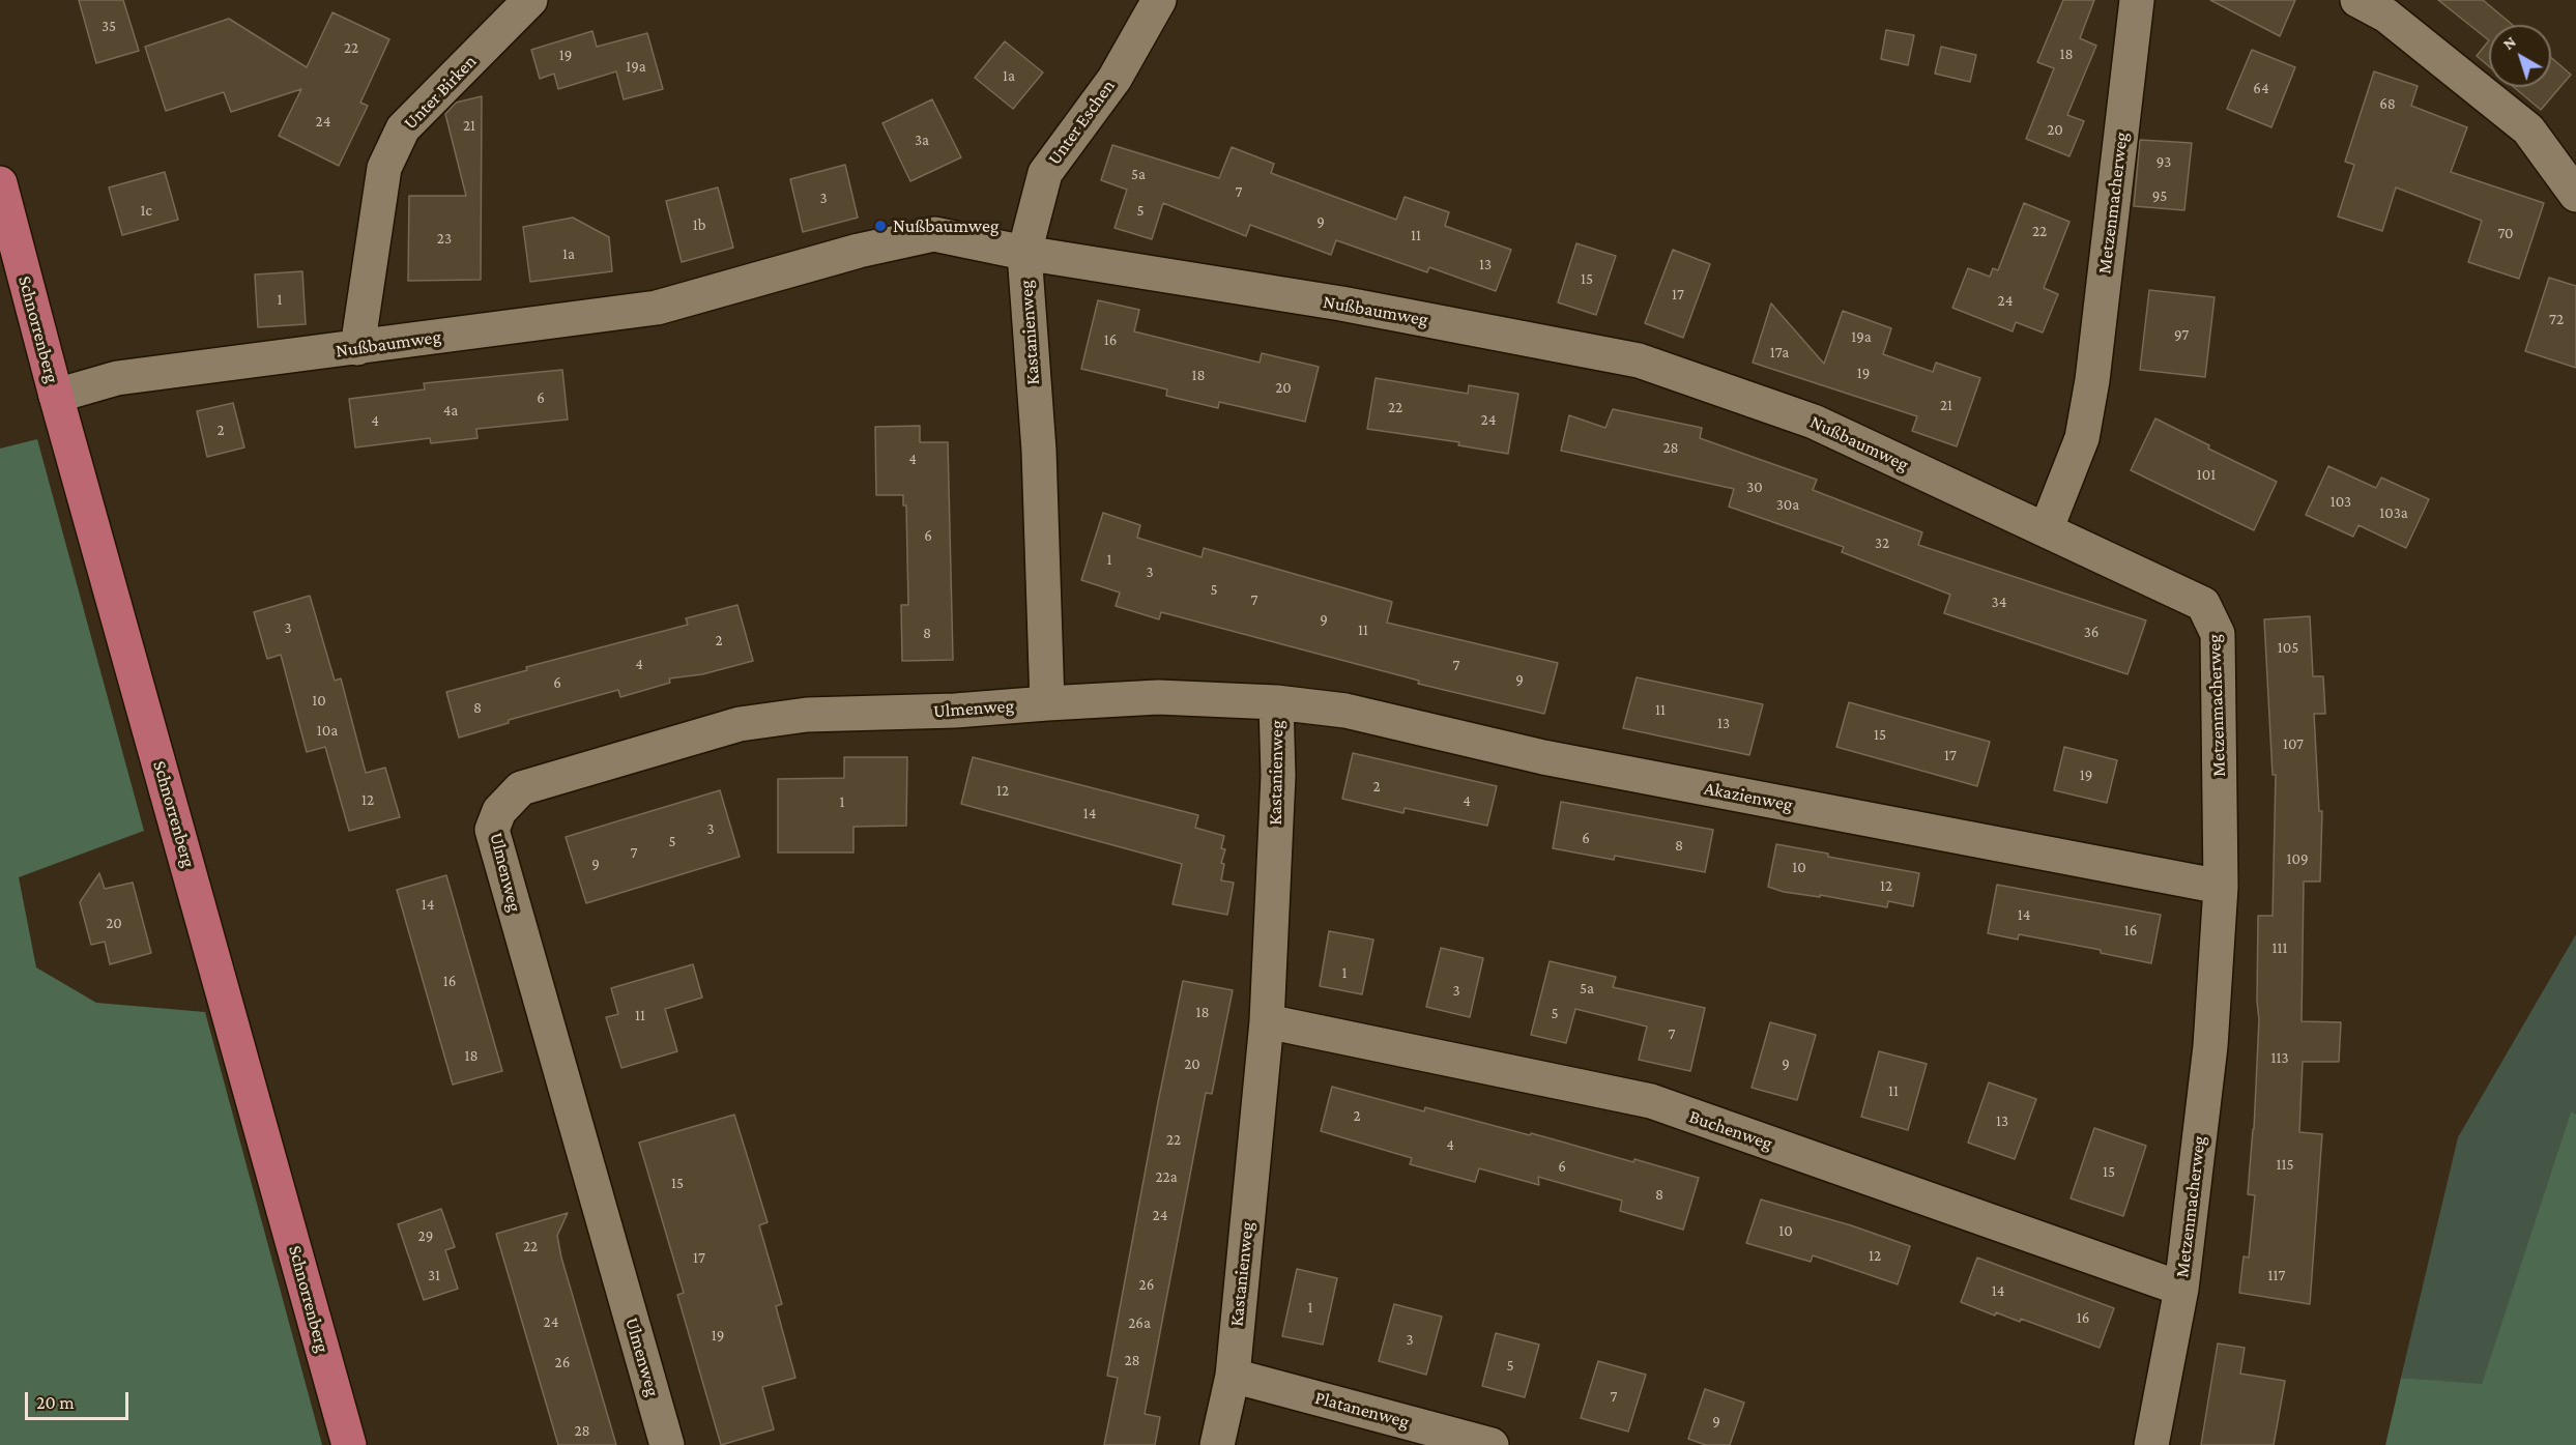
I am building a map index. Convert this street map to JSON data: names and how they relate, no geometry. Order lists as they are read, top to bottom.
{
  "streets": {
    "main road": ["Schnorrenberg"],
    "street": [
      "Unter Birken",
      "Unter Eschen",
      "Metzenmacherweg",
      "Nußbaumweg",
      "Kastanienweg",
      "Ulmenweg",
      "Akazienweg",
      "Buchenweg",
      "Platanenweg"
    ]
  },
  "crossings": [
    ["Unter Birken", "Nußbaumweg"],
    ["Unter Eschen", "Nußbaumweg"],
    ["Unter Eschen", "Kastanienweg"],
    ["Metzenmacherweg", "Nußbaumweg"],
    ["Metzenmacherweg", "Akazienweg"],
    ["Metzenmacherweg", "Buchenweg"],
    ["Nußbaumweg", "Schnorrenberg"],
    ["Nußbaumweg", "Kastanienweg"],
    ["Kastanienweg", "Ulmenweg"],
    ["Kastanienweg", "Akazienweg"],
    ["Kastanienweg", "Buchenweg"],
    ["Kastanienweg", "Platanenweg"]
  ],
  "places": ["Nußbaumweg"],
  "house_numbers": [
    "35",
    "22",
    "18",
    "19",
    "19a",
    "1a",
    "64",
    "68",
    "24",
    "21",
    "20",
    "3a",
    "93",
    "5a",
    "7",
    "95",
    "3",
    "1c",
    "5",
    "9",
    "1b",
    "22",
    "70",
    "11",
    "23",
    "1a",
    "13",
    "15",
    "17",
    "1",
    "24",
    "72",
    "97",
    "19a",
    "16",
    "17a",
    "19",
    "18",
    "20",
    "6",
    "21",
    "22",
    "4a",
    "24",
    "4",
    "2",
    "28",
    "4",
    "101",
    "30",
    "103",
    "30a",
    "103a",
    "6",
    "32",
    "1",
    "3",
    "5",
    "7",
    "34",
    "9",
    "3",
    "11",
    "36",
    "8",
    "2",
    "105",
    "4",
    "7",
    "9",
    "6",
    "10",
    "8",
    "11",
    "13",
    "10a",
    "15",
    "107",
    "17",
    "19",
    "2",
    "12",
    "12",
    "4",
    "1",
    "14",
    "3",
    "6",
    "5",
    "8",
    "7",
    "109",
    "9",
    "10",
    "12",
    "14",
    "14",
    "20",
    "16",
    "111",
    "1",
    "16",
    "5a",
    "3",
    "18",
    "5",
    "11",
    "7",
    "18",
    "113",
    "20",
    "9",
    "11",
    "2",
    "13",
    "22",
    "4",
    "115",
    "6",
    "15",
    "22a",
    "15",
    "8",
    "24",
    "10",
    "29",
    "22",
    "12",
    "17",
    "31",
    "117",
    "26",
    "14",
    "1",
    "16",
    "24",
    "26a",
    "19",
    "3",
    "28",
    "26",
    "5",
    "7",
    "9",
    "28"
  ],
  "scale_bar": "20 m",
  "north": "top left"
}
